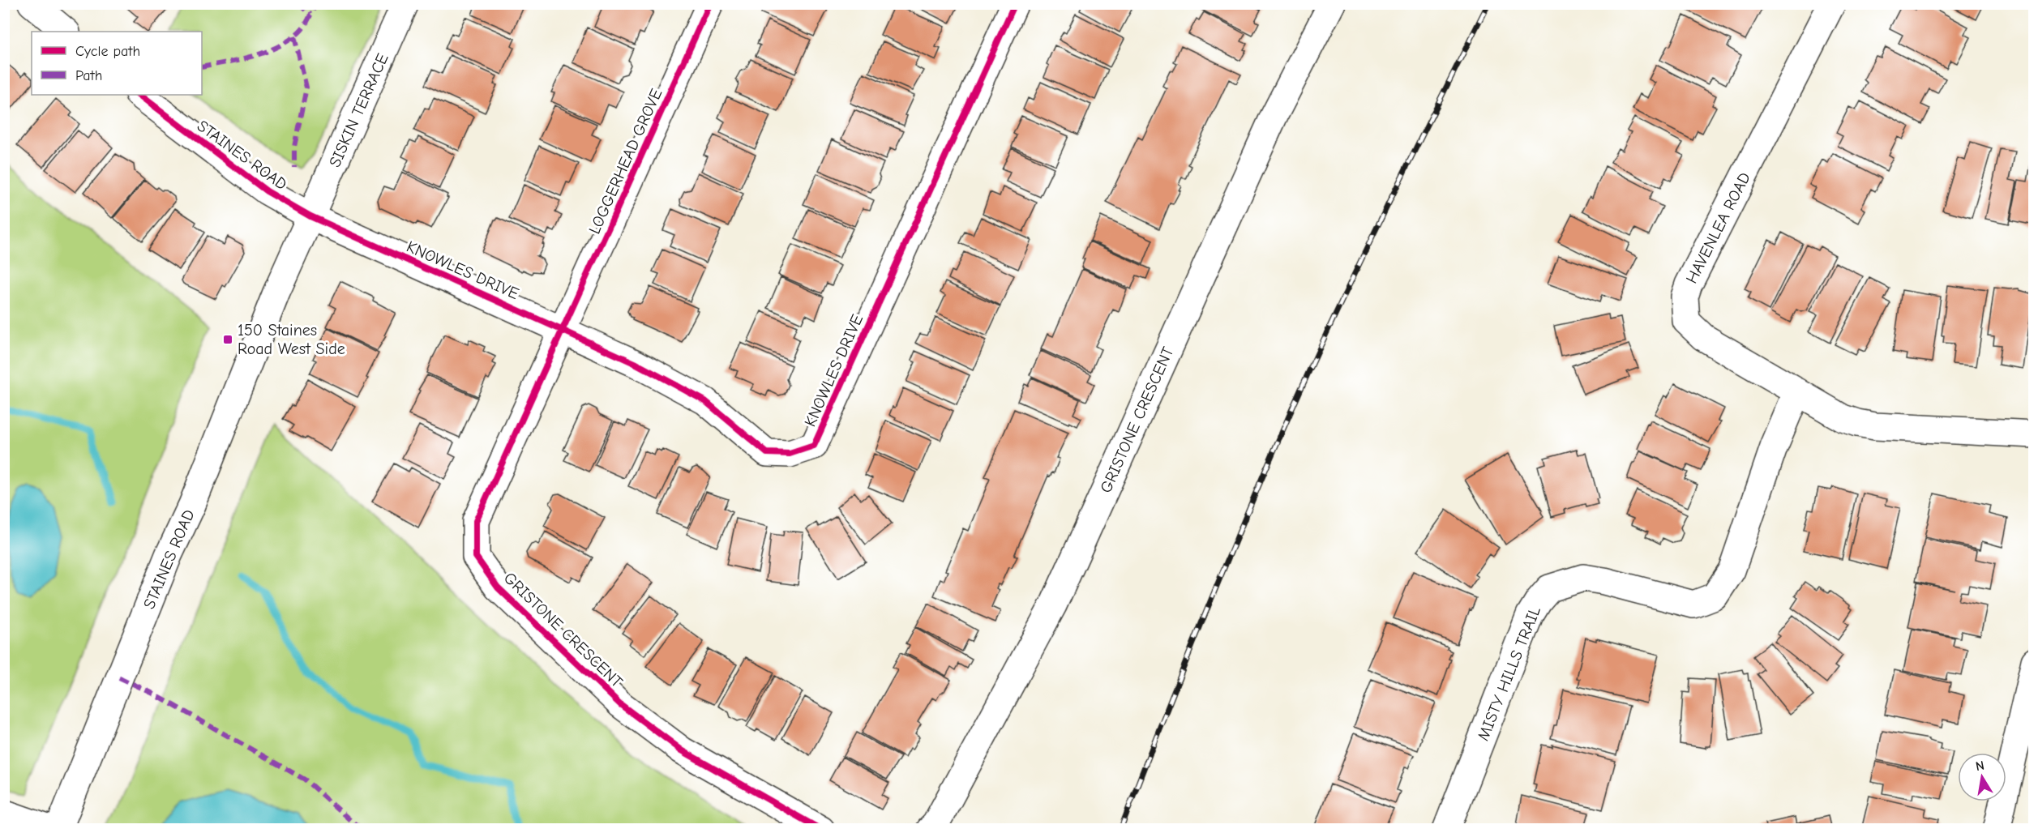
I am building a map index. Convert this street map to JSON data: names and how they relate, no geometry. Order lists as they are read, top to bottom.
{
  "streets": {
    "street": [
      "SISKIN TERRACE",
      "STAINES ROAD",
      "LOGGERHEAD GROVE",
      "HAVENLEA ROAD",
      "KNOWLES DRIVE",
      "GRISTONE CRESCENT",
      "MISTY HILLS TRAIL"
    ]
  },
  "crossings": [
    ["SISKIN TERRACE", "STAINES ROAD"],
    ["SISKIN TERRACE", "KNOWLES DRIVE"],
    ["STAINES ROAD", "KNOWLES DRIVE"],
    ["LOGGERHEAD GROVE", "KNOWLES DRIVE"],
    ["LOGGERHEAD GROVE", "GRISTONE CRESCENT"],
    ["HAVENLEA ROAD", "MISTY HILLS TRAIL"],
    ["KNOWLES DRIVE", "GRISTONE CRESCENT"]
  ],
  "places": {
    "transit": ["150 Staines Road West Side"]
  },
  "legend": ["Cycle path", "Path"],
  "north": "top"
}
